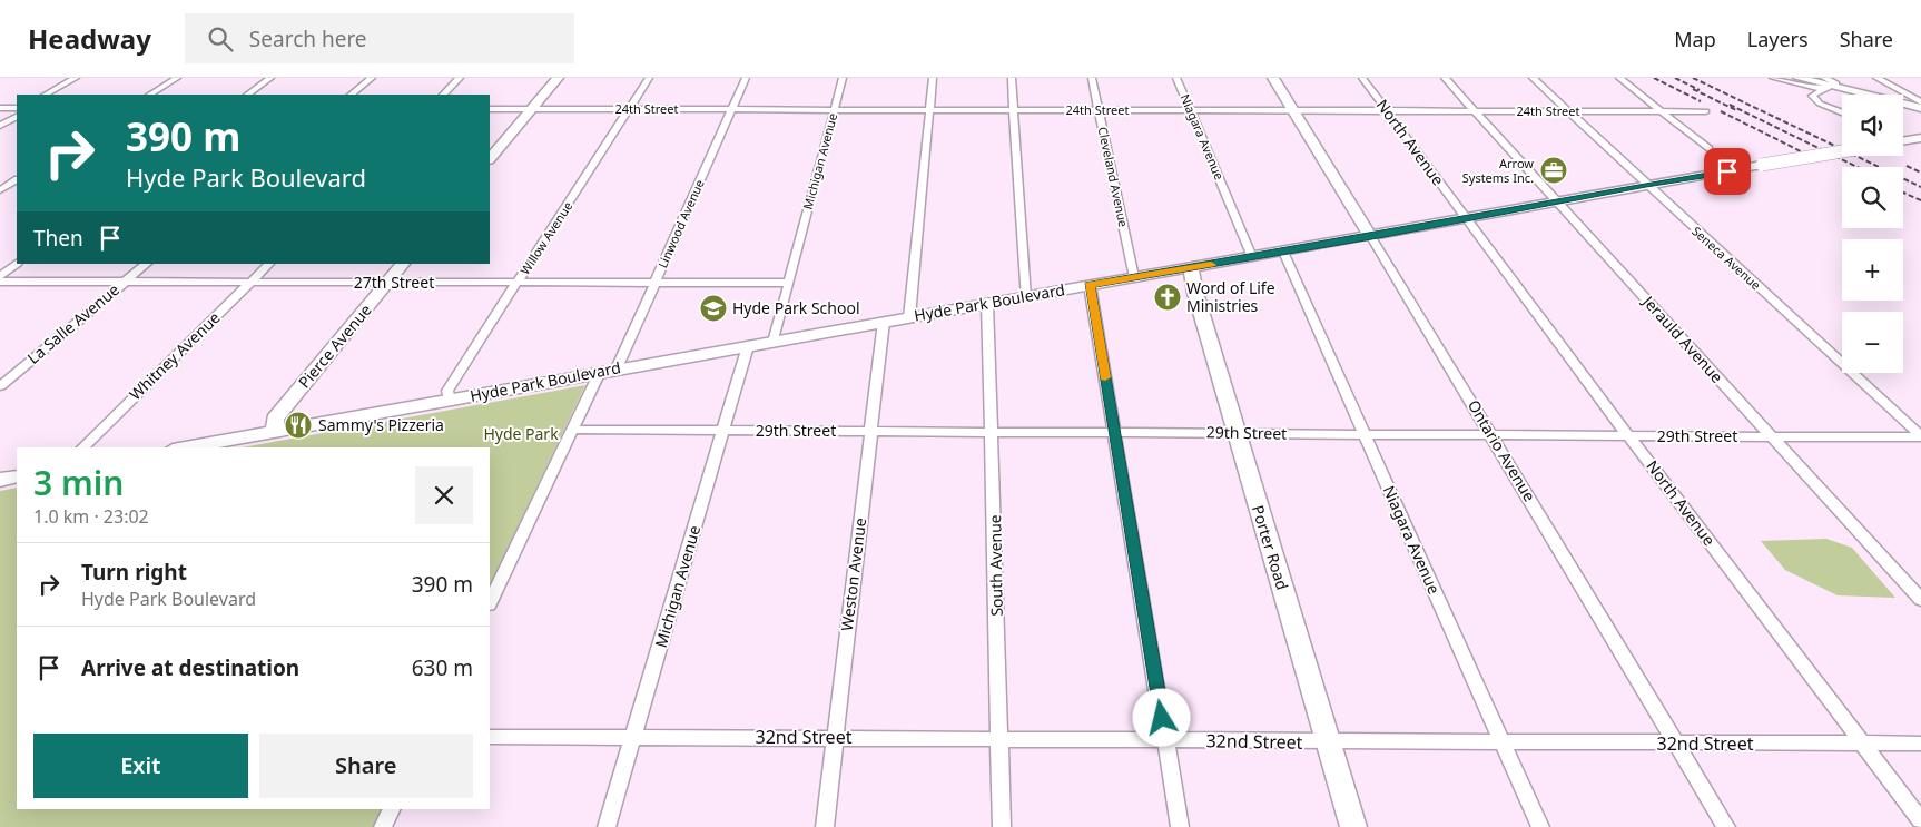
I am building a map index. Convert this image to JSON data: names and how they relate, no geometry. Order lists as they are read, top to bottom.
{
  "streets": {
    "main road": [
      "Hyde Park Boulevard",
      "Pierce Avenue",
      "Ontario Avenue",
      "Porter Road"
    ],
    "street": [
      "24th Street",
      "Niagara Avenue",
      "North Avenue",
      "Michigan Avenue",
      "Cleveland Avenue",
      "Linwood Avenue",
      "Willow Avenue",
      "Seneca Avenue",
      "27th Street",
      "La Salle Avenue",
      "Jerauld Avenue",
      "Whitney Avenue",
      "29th Street",
      "South Avenue",
      "Weston Avenue",
      "32nd Street"
    ]
  },
  "crossings": [
    ["24th Street", "Niagara Avenue"],
    ["24th Street", "North Avenue"],
    ["24th Street", "Michigan Avenue"],
    ["24th Street", "Cleveland Avenue"],
    ["24th Street", "Linwood Avenue"],
    ["24th Street", "Willow Avenue"],
    ["24th Street", "Seneca Avenue"],
    ["24th Street", "Jerauld Avenue"],
    ["24th Street", "Ontario Avenue"],
    ["Niagara Avenue", "Hyde Park Boulevard"],
    ["Niagara Avenue", "29th Street"],
    ["Niagara Avenue", "32nd Street"],
    ["North Avenue", "Hyde Park Boulevard"],
    ["North Avenue", "29th Street"],
    ["North Avenue", "32nd Street"],
    ["Michigan Avenue", "27th Street"],
    ["Michigan Avenue", "Hyde Park Boulevard"],
    ["Michigan Avenue", "29th Street"],
    ["Michigan Avenue", "32nd Street"],
    ["Cleveland Avenue", "Hyde Park Boulevard"],
    ["Linwood Avenue", "27th Street"],
    ["Linwood Avenue", "Hyde Park Boulevard"],
    ["Willow Avenue", "27th Street"],
    ["Willow Avenue", "Hyde Park Boulevard"],
    ["Seneca Avenue", "Hyde Park Boulevard"],
    ["Seneca Avenue", "29th Street"],
    ["27th Street", "La Salle Avenue"],
    ["27th Street", "Pierce Avenue"],
    ["27th Street", "Whitney Avenue"],
    ["Hyde Park Boulevard", "Jerauld Avenue"],
    ["Hyde Park Boulevard", "Pierce Avenue"],
    ["Hyde Park Boulevard", "Ontario Avenue"],
    ["Hyde Park Boulevard", "Porter Road"],
    ["Hyde Park Boulevard", "South Avenue"],
    ["Hyde Park Boulevard", "Weston Avenue"],
    ["Jerauld Avenue", "29th Street"],
    ["29th Street", "Ontario Avenue"],
    ["29th Street", "Porter Road"],
    ["29th Street", "South Avenue"],
    ["29th Street", "Weston Avenue"],
    ["Ontario Avenue", "32nd Street"],
    ["Porter Road", "32nd Street"],
    ["South Avenue", "32nd Street"],
    ["Weston Avenue", "32nd Street"]
  ],
  "parks": ["Hyde Park"],
  "places": {
    "office": ["Arrow Systems Inc."],
    "church": ["Word of Life Ministries"],
    "school or university": ["Hyde Park School"],
    "restaurant": ["Sammy's Pizzeria"]
  },
  "page": {
    "header": "Headway",
    "search": "Search here",
    "nav": ["Map", "Layers", "Share"],
    "map_buttons": ["+", "−"],
    "turn": ["390 m", "Hyde Park Boulevard"],
    "then": "Then",
    "heading": ["3 min", "1.0 km · 23:02"],
    "list": [
      {
        "name": "Turn right",
        "note": "Hyde Park Boulevard",
        "value": "390 m"
      },
      {
        "name": "Arrive at destination",
        "value": "630 m"
      }
    ],
    "buttons": ["Exit", "Share"]
  }
}
